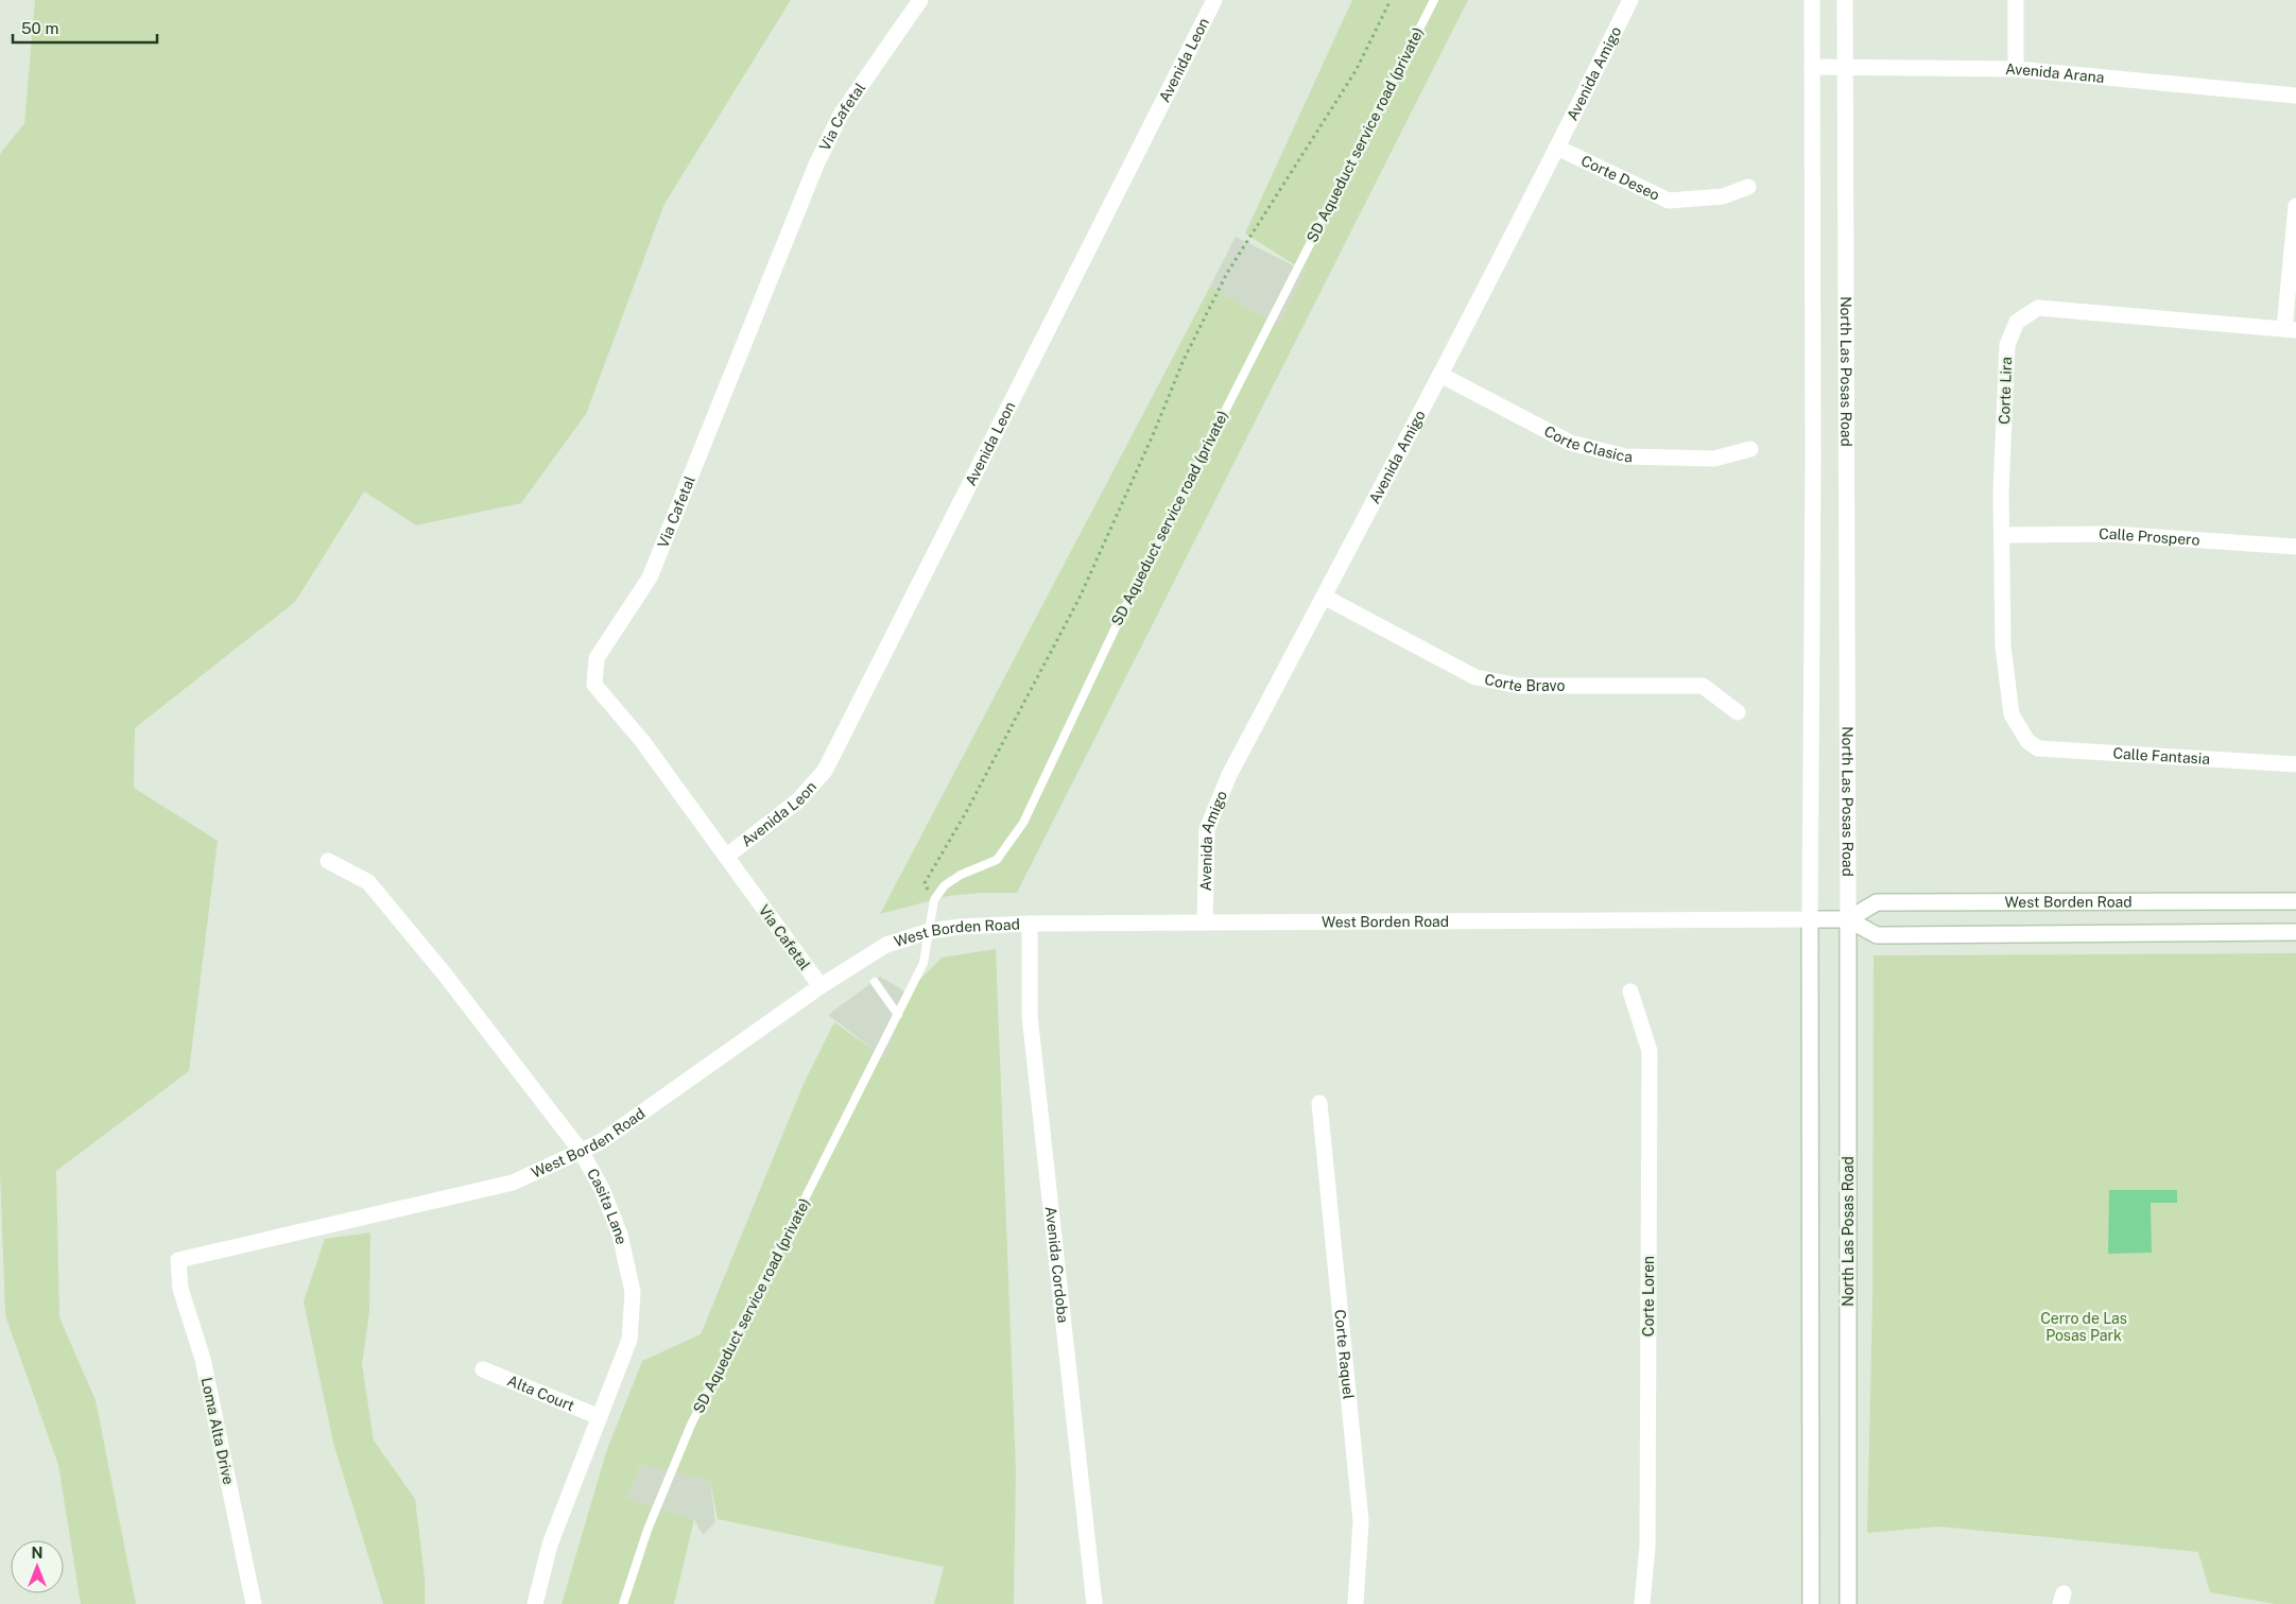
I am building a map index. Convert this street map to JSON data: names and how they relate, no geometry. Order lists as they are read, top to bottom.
{
  "streets": {
    "street": [
      "Avenida Leon",
      "Avenida Arana",
      "Avenida Amigo",
      "Via Cafetal",
      "Corte Deseo",
      "North Las Posas Road",
      "Corte Lira",
      "Corte Clasica",
      "Calle Prospero",
      "Corte Bravo",
      "Calle Fantasia",
      "West Borden Road",
      "Casita Lane",
      "Avenida Cordoba",
      "Corte Loren",
      "Corte Raquel",
      "Alta Court",
      "Loma Alta Drive"
    ],
    "lane": ["SD Aqueduct service road (private)"]
  },
  "crossings": [
    ["Avenida Leon", "Via Cafetal"],
    ["Avenida Arana", "North Las Posas Road"],
    ["Avenida Amigo", "Corte Deseo"],
    ["Avenida Amigo", "Corte Clasica"],
    ["Avenida Amigo", "Corte Bravo"],
    ["Avenida Amigo", "West Borden Road"],
    ["Via Cafetal", "West Borden Road"],
    ["SD Aqueduct service road (private)", "West Borden Road"],
    ["North Las Posas Road", "West Borden Road"],
    ["Corte Lira", "Calle Prospero"],
    ["Corte Lira", "Calle Fantasia"],
    ["West Borden Road", "Casita Lane"],
    ["West Borden Road", "Avenida Cordoba"],
    ["West Borden Road", "Loma Alta Drive"],
    ["Casita Lane", "Alta Court"]
  ],
  "parks": ["Cerro de Las Posas Park"],
  "scale_bar": "50 m",
  "north": "top"
}
